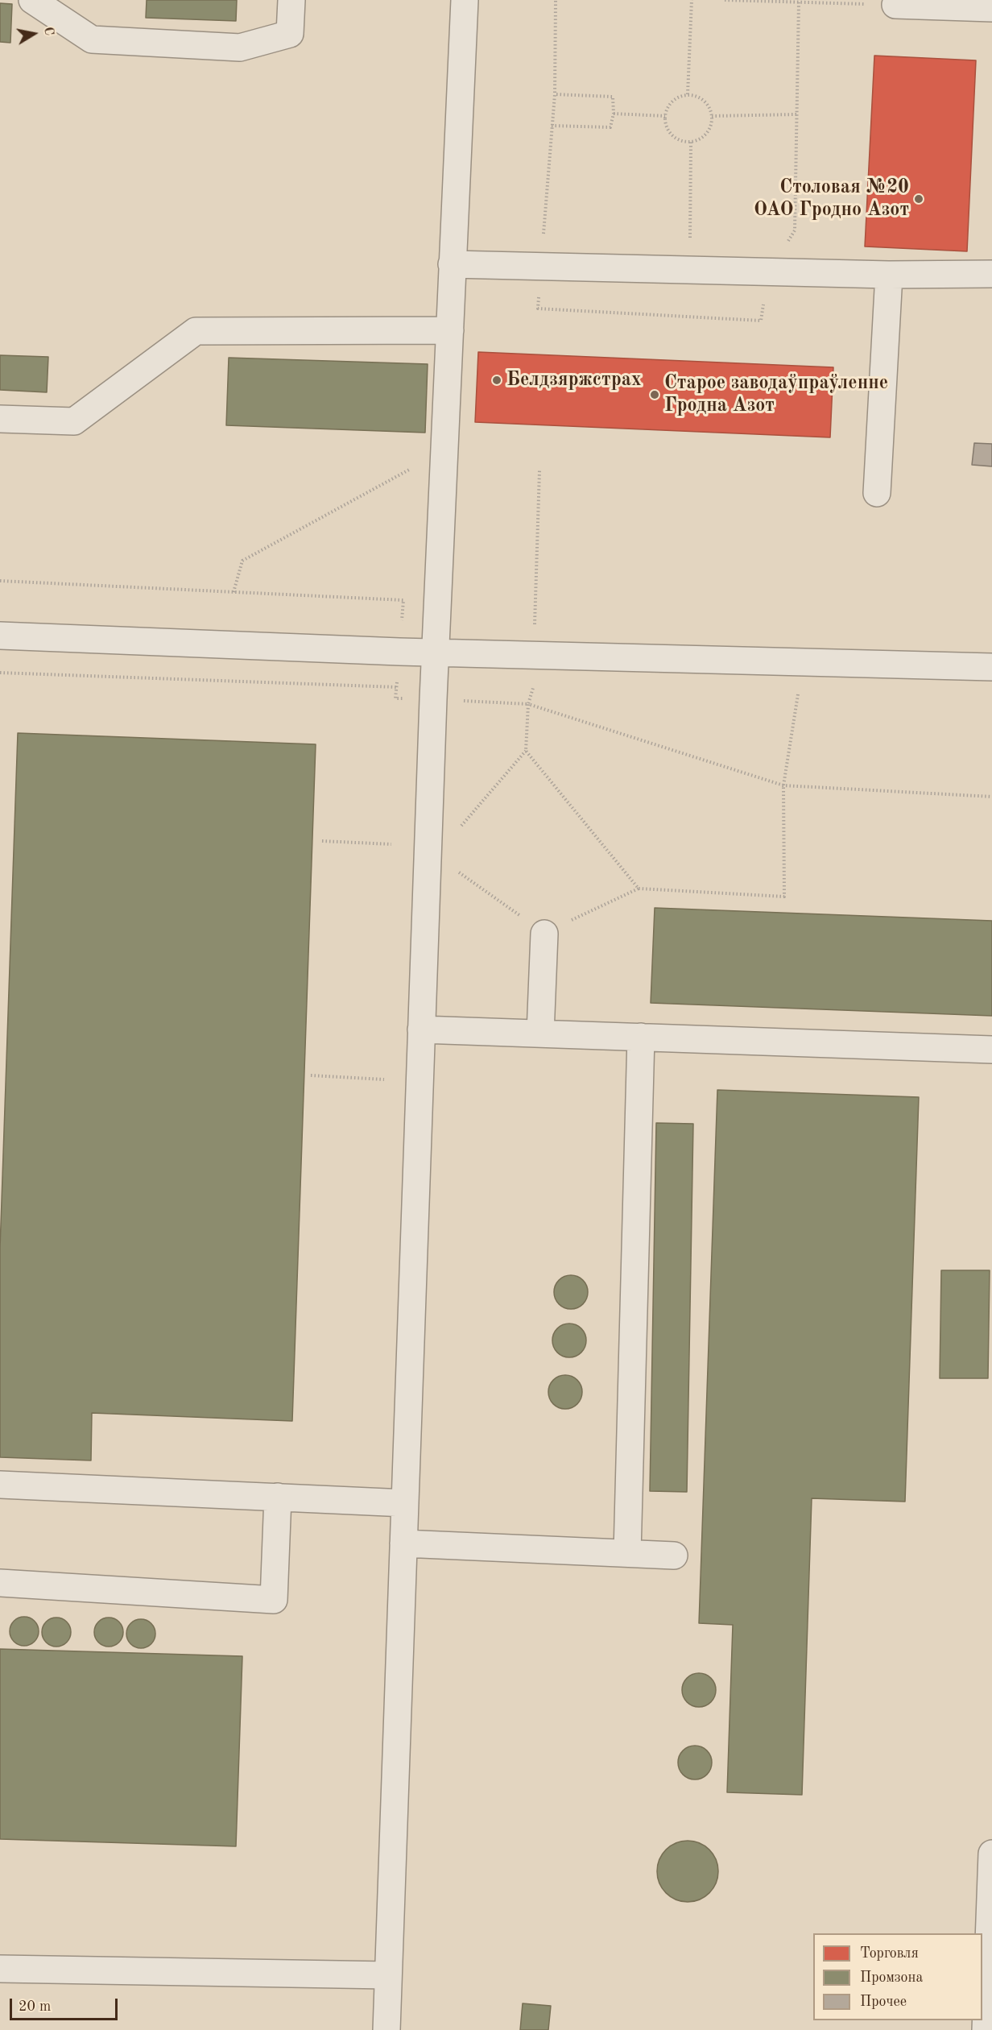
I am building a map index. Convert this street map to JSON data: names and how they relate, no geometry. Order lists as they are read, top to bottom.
{
  "places": ["Столовая №20 ОАО Гродно Азот", "Белдзяржстрах", "Старое заводаўпраўленне Гродна Азот"],
  "legend": ["Торговля", "Промзона", "Прочее"],
  "scale_bar": "20 m",
  "north": "right"
}
